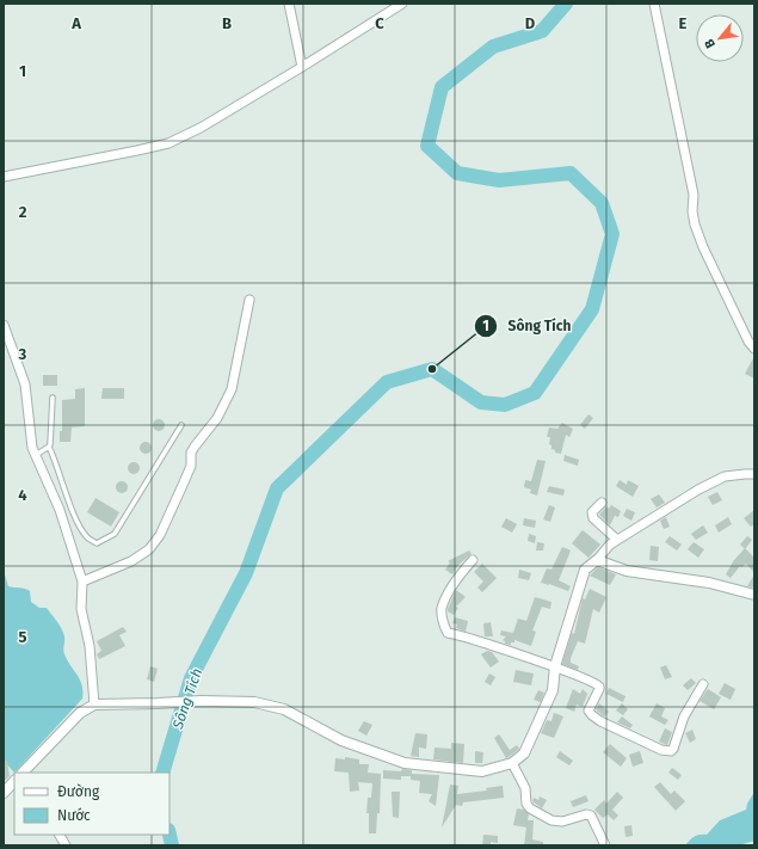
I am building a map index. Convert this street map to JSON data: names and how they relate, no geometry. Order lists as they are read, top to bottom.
{
  "water": ["Sông Tích"],
  "places": ["Sông Tích"],
  "legend": ["Đường", "Nước"],
  "north": "bottom left",
  "grid": {
    "columns": [
      "A",
      "B",
      "C",
      "D",
      "E"
    ],
    "rows": [
      "1",
      "2",
      "3",
      "4",
      "5"
    ]
  }
}
